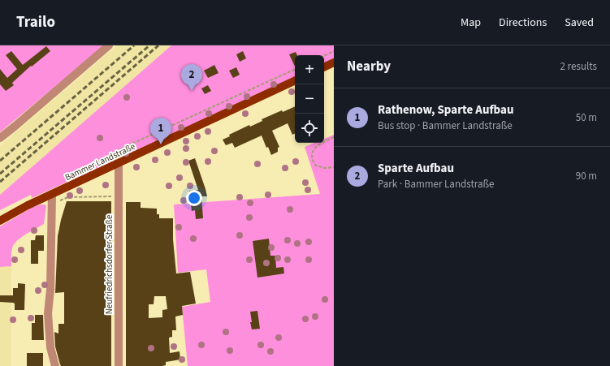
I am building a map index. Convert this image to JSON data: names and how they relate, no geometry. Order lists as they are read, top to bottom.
{
  "streets": {
    "main road": ["Bammer Landstraße"],
    "street": ["Neufriedrichsdorfer Straße"]
  },
  "crossings": [
    ["Bammer Landstraße", "Neufriedrichsdorfer Straße"]
  ],
  "page": {
    "header": "Trailo",
    "nav": ["Map", "Directions", "Saved"],
    "heading": ["Nearby", "2 results"],
    "map_buttons": ["+", "−"],
    "pins": ["2", "1"],
    "list": [
      {
        "mark": "1",
        "name": "Rathenow, Sparte Aufbau",
        "note": "Bus stop · Bammer Landstraße",
        "value": "50 m"
      },
      {
        "mark": "2",
        "name": "Sparte Aufbau",
        "note": "Park · Bammer Landstraße",
        "value": "90 m"
      }
    ]
  }
}
